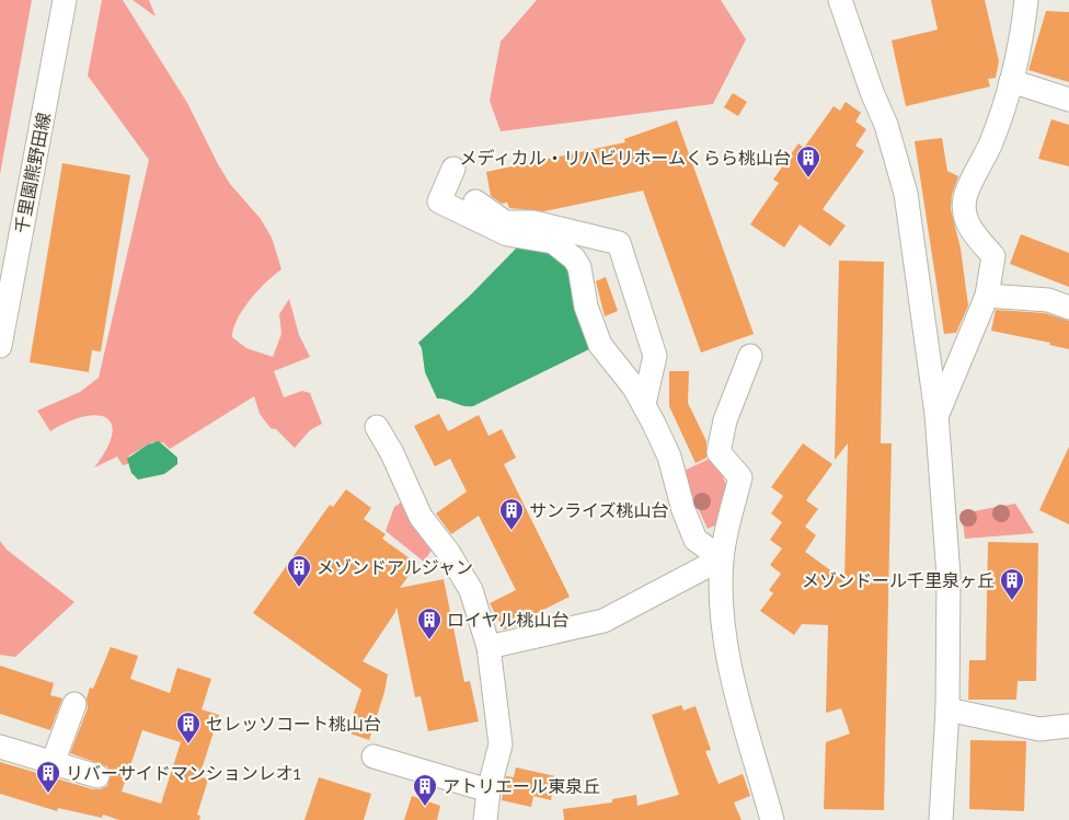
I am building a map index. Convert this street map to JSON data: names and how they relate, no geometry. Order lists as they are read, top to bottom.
{
  "streets": {
    "street": ["千里園熊野田線"]
  },
  "places": {
    "building": [
      "メディカル・リハビリホームくらら桃山台",
      "サンライズ桃山台",
      "メゾンドアルジャン",
      "メゾンドール千里泉ヶ丘",
      "ロイヤル桃山台",
      "セレッソコート桃山台",
      "リバーサイドマンションレオ1",
      "アトリエール東泉丘"
    ]
  }
}
